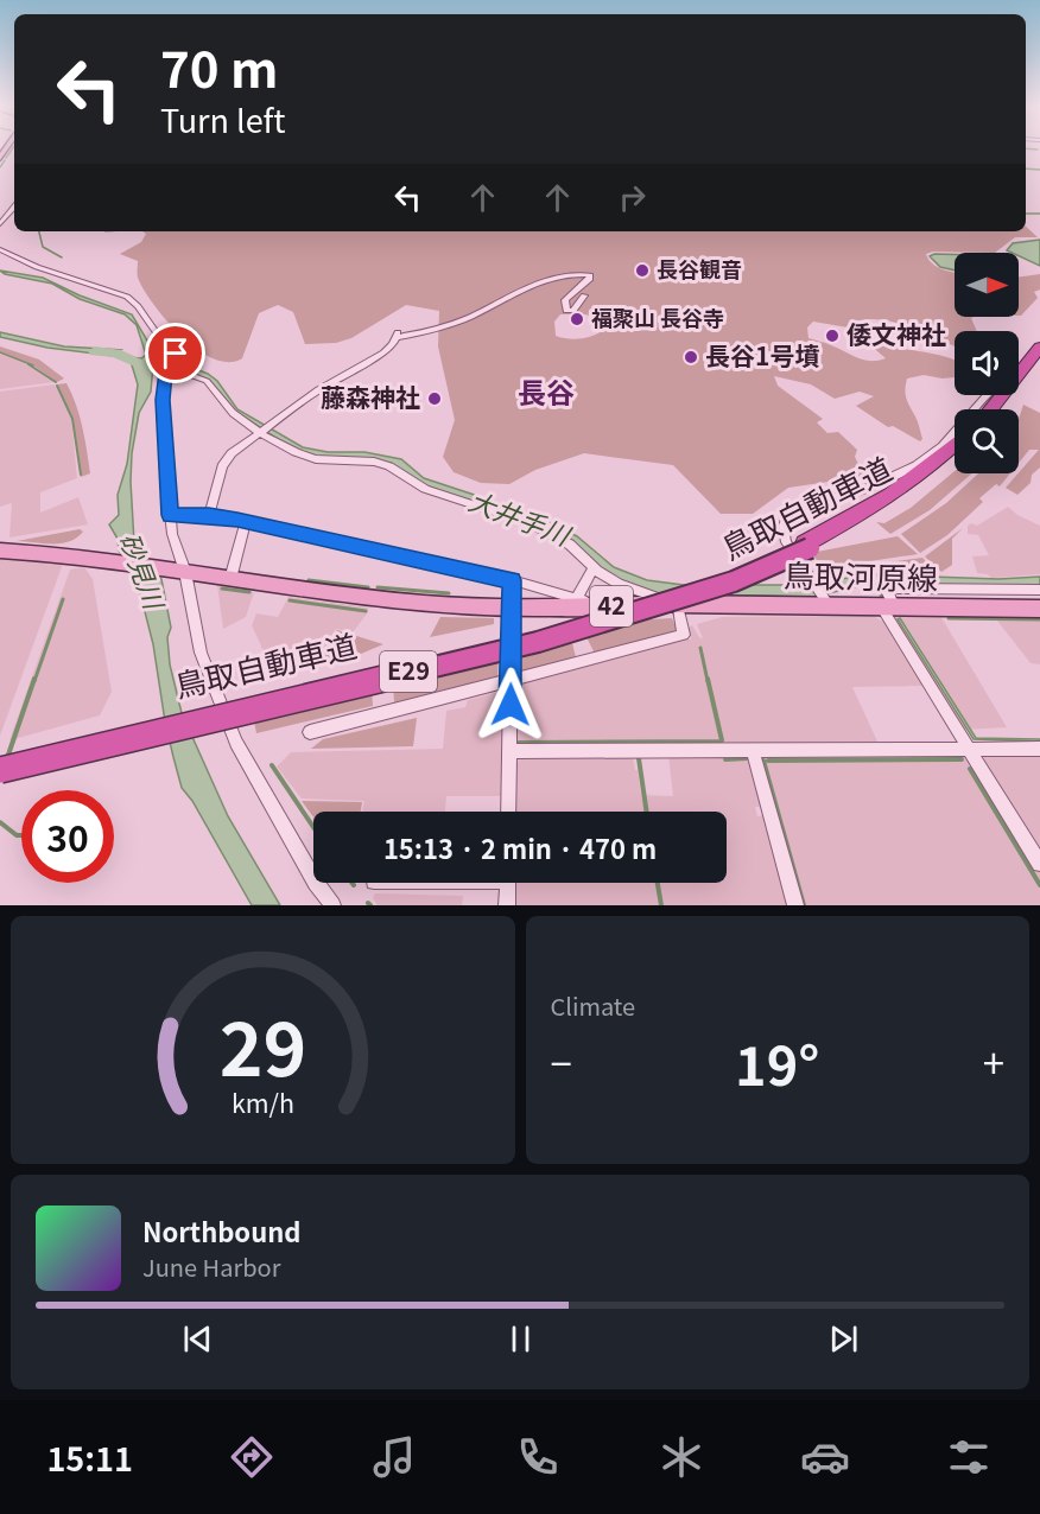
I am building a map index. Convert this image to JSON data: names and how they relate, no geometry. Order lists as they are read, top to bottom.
{
  "streets": {
    "highway": ["鳥取自動車道", "E29"],
    "main road": ["鳥取河原線", "42"]
  },
  "districts": ["長谷"],
  "water": ["大井手川", "砂見川"],
  "places": [
    "長谷観音",
    "福聚山 長谷寺",
    "倭文神社",
    "長谷1号墳",
    "藤森神社"
  ],
  "north": "right",
  "page": {
    "turn": ["70 m", "Turn left"],
    "limit": "30",
    "trip": "15:13 · 2 min · 470 m",
    "tile": "Climate",
    "heat": ["−", "19°", "+"],
    "song": ["Northbound", "June Harbor"],
    "tabs": "15:11",
    "gauge": ["29", "km/h"]
  }
}
